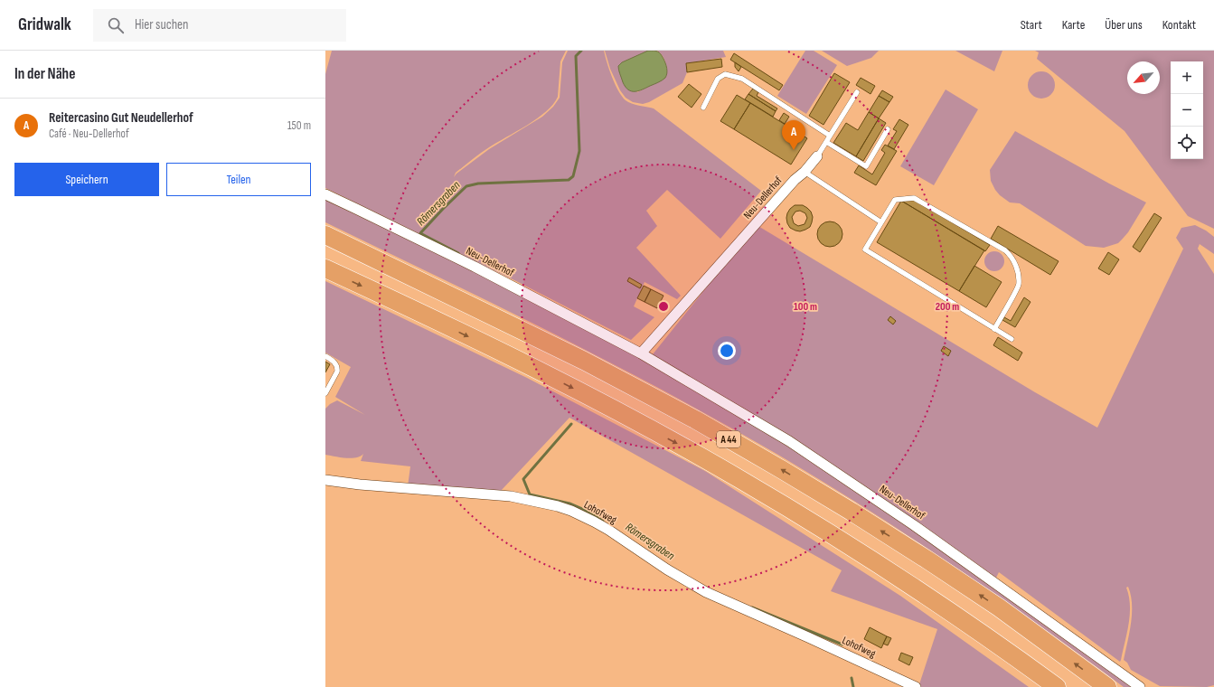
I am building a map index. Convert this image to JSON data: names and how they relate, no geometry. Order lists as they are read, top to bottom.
{
  "streets": {
    "highway": ["A 44"],
    "street": ["Neu-Dellerhof", "Lohofweg"]
  },
  "water": ["Römersgraben"],
  "north": "bottom left",
  "page": {
    "header": "Gridwalk",
    "search": "Hier suchen",
    "nav": [
      "Start",
      "Karte",
      "Über uns",
      "Kontakt"
    ],
    "heading": "In der Nähe",
    "map_buttons": ["+", "−"],
    "list": [
      {
        "mark": "A",
        "name": "Reitercasino Gut Neudellerhof",
        "note": "Café · Neu-Dellerhof",
        "value": "150 m"
      }
    ],
    "pins": "A",
    "buttons": ["Speichern", "Teilen"]
  },
  "rings": ["100 m", "200 m"]
}
